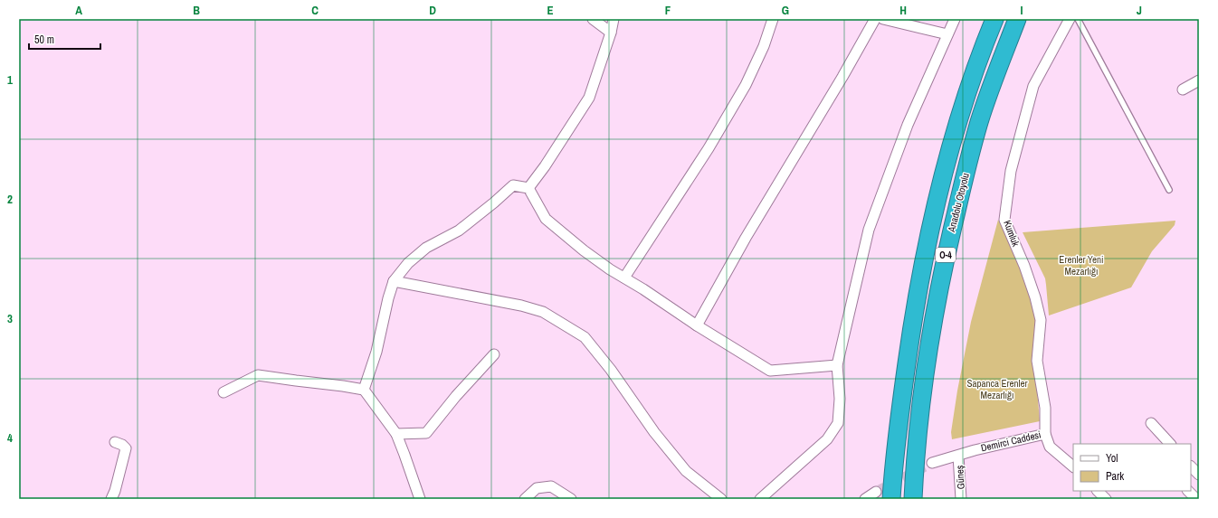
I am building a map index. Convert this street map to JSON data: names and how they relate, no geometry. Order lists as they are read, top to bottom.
{
  "streets": {
    "highway": ["Anadolu Otoyolu", "O-4"],
    "street": ["Kumluk", "Demirci Caddesi", "Güneş"]
  },
  "crossings": [
    ["Kumluk", "Demirci Caddesi"],
    ["Demirci Caddesi", "Güneş"]
  ],
  "parks": ["Erenler Yeni Mezarlığı", "Sapanca Erenler Mezarlığı"],
  "legend": ["Yol", "Park"],
  "scale_bar": "50 m",
  "grid": {
    "columns": [
      "A",
      "B",
      "C",
      "D",
      "E",
      "F",
      "G",
      "H",
      "I",
      "J"
    ],
    "rows": [
      "1",
      "2",
      "3",
      "4"
    ]
  }
}
